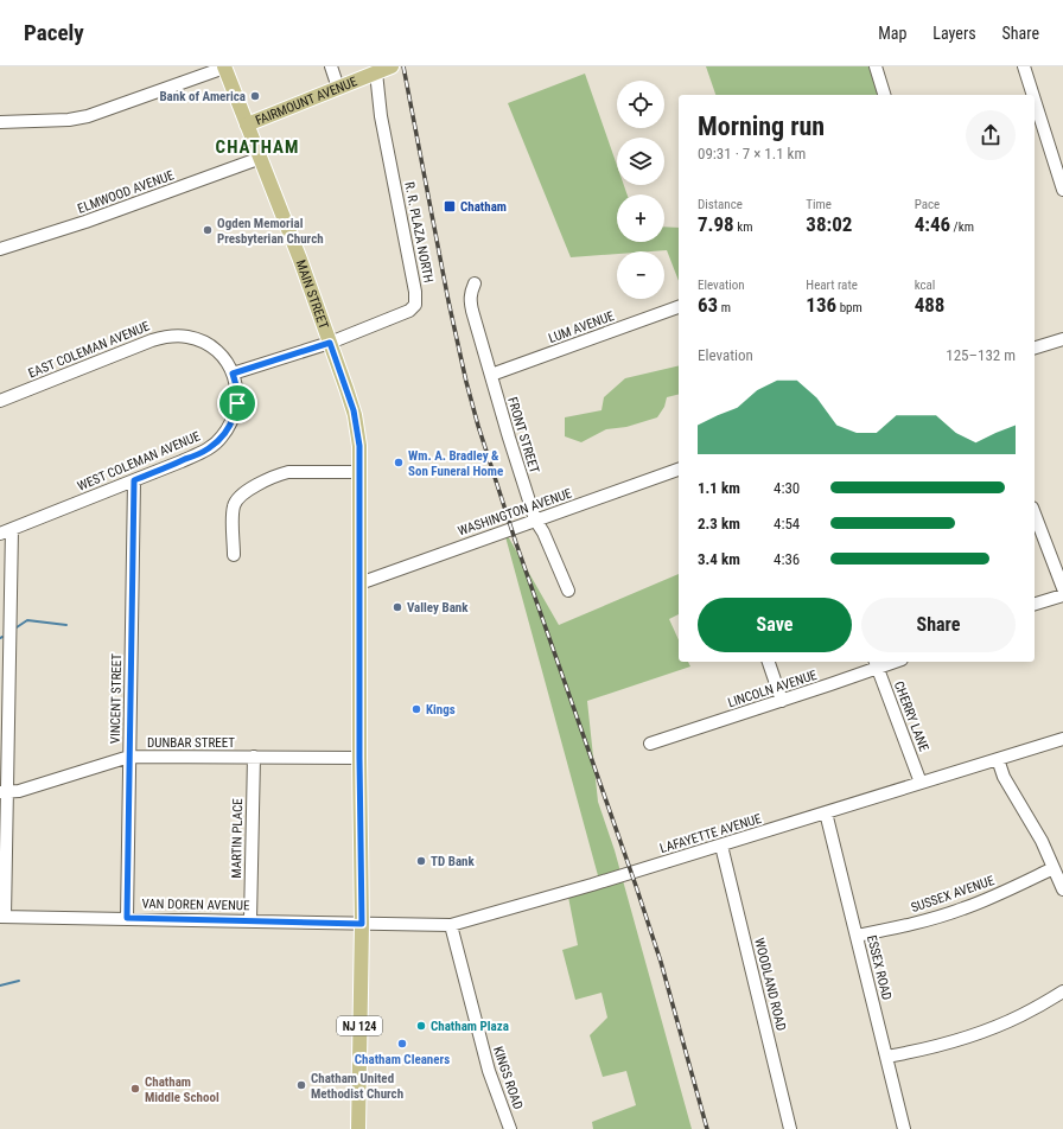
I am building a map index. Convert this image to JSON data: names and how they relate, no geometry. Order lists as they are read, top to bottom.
{
  "streets": {
    "main road": ["FAIRMOUNT AVENUE", "MAIN STREET", "NJ 124"],
    "street": [
      "ELMWOOD AVENUE",
      "R. R. PLAZA NORTH",
      "LUM AVENUE",
      "EAST COLEMAN AVENUE",
      "FRONT STREET",
      "WEST COLEMAN AVENUE",
      "WASHINGTON AVENUE",
      "LINCOLN AVENUE",
      "VINCENT STREET",
      "CHERRY LANE",
      "DUNBAR STREET",
      "LAFAYETTE AVENUE",
      "MARTIN PLACE",
      "SUSSEX AVENUE",
      "VAN DOREN AVENUE",
      "ESSEX ROAD",
      "WOODLAND ROAD",
      "KINGS ROAD"
    ]
  },
  "crossings": [
    ["FAIRMOUNT AVENUE", "R. R. PLAZA NORTH"],
    ["FAIRMOUNT AVENUE", "MAIN STREET"],
    ["ELMWOOD AVENUE", "MAIN STREET"],
    ["R. R. PLAZA NORTH", "MAIN STREET"],
    ["MAIN STREET", "WASHINGTON AVENUE"],
    ["MAIN STREET", "DUNBAR STREET"],
    ["MAIN STREET", "LAFAYETTE AVENUE"],
    ["MAIN STREET", "VAN DOREN AVENUE"],
    ["LUM AVENUE", "FRONT STREET"],
    ["EAST COLEMAN AVENUE", "WEST COLEMAN AVENUE"],
    ["FRONT STREET", "WASHINGTON AVENUE"],
    ["WEST COLEMAN AVENUE", "VINCENT STREET"],
    ["LINCOLN AVENUE", "CHERRY LANE"],
    ["VINCENT STREET", "DUNBAR STREET"],
    ["VINCENT STREET", "VAN DOREN AVENUE"],
    ["CHERRY LANE", "LAFAYETTE AVENUE"],
    ["DUNBAR STREET", "MARTIN PLACE"],
    ["LAFAYETTE AVENUE", "VAN DOREN AVENUE"],
    ["LAFAYETTE AVENUE", "ESSEX ROAD"],
    ["LAFAYETTE AVENUE", "WOODLAND ROAD"],
    ["LAFAYETTE AVENUE", "KINGS ROAD"],
    ["MARTIN PLACE", "VAN DOREN AVENUE"],
    ["SUSSEX AVENUE", "ESSEX ROAD"]
  ],
  "districts": ["CHATHAM"],
  "places": {
    "other": [
      "Bank of America",
      "Ogden Memorial Presbyterian Church",
      "Wm. A. Bradley & Son Funeral Home",
      "Valley Bank",
      "Kings",
      "TD Bank",
      "Chatham Plaza",
      "Chatham Cleaners",
      "Chatham United Methodist Church",
      "Chatham Middle School"
    ],
    "transit": ["Chatham"]
  },
  "page": {
    "header": "Pacely",
    "nav": ["Map", "Layers", "Share"],
    "map_buttons": ["+", "−"],
    "heading": ["Morning run", "09:31 · 7 × 1.1 km"],
    "stats": [
      ["Distance", "7.98 km"],
      ["Time", "38:02"],
      ["Pace", "4:46 /km"],
      ["Elevation", "63 m"],
      ["Heart rate", "136 bpm"],
      ["kcal", "488"]
    ],
    "chart": ["Elevation", "125–132 m"],
    "list": [
      {
        "name": "1.1 km",
        "note": "4:30"
      },
      {
        "name": "2.3 km",
        "note": "4:54"
      },
      {
        "name": "3.4 km",
        "note": "4:36"
      }
    ],
    "buttons": ["Save", "Share"]
  }
}
